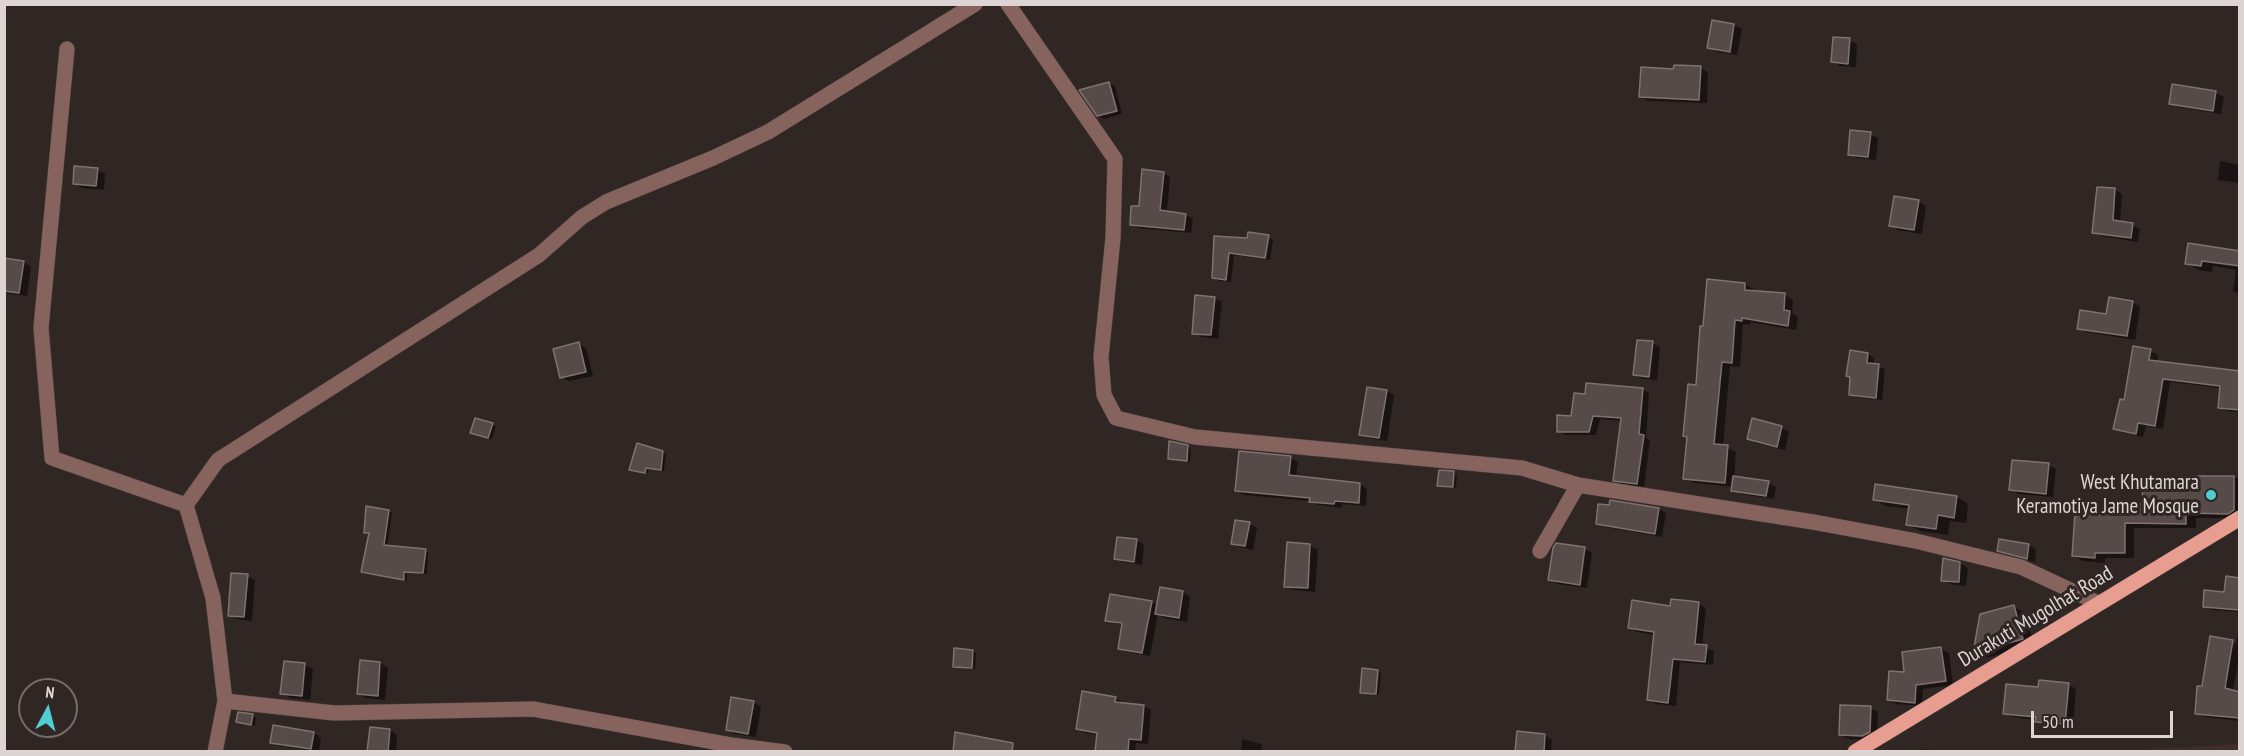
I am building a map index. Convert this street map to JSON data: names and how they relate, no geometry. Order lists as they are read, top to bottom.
{
  "streets": {
    "main road": ["Durakuti Mugolhat Road"]
  },
  "places": ["West Khutamara Keramotiya Jame Mosque"],
  "scale_bar": "50 m",
  "north": "top"
}
